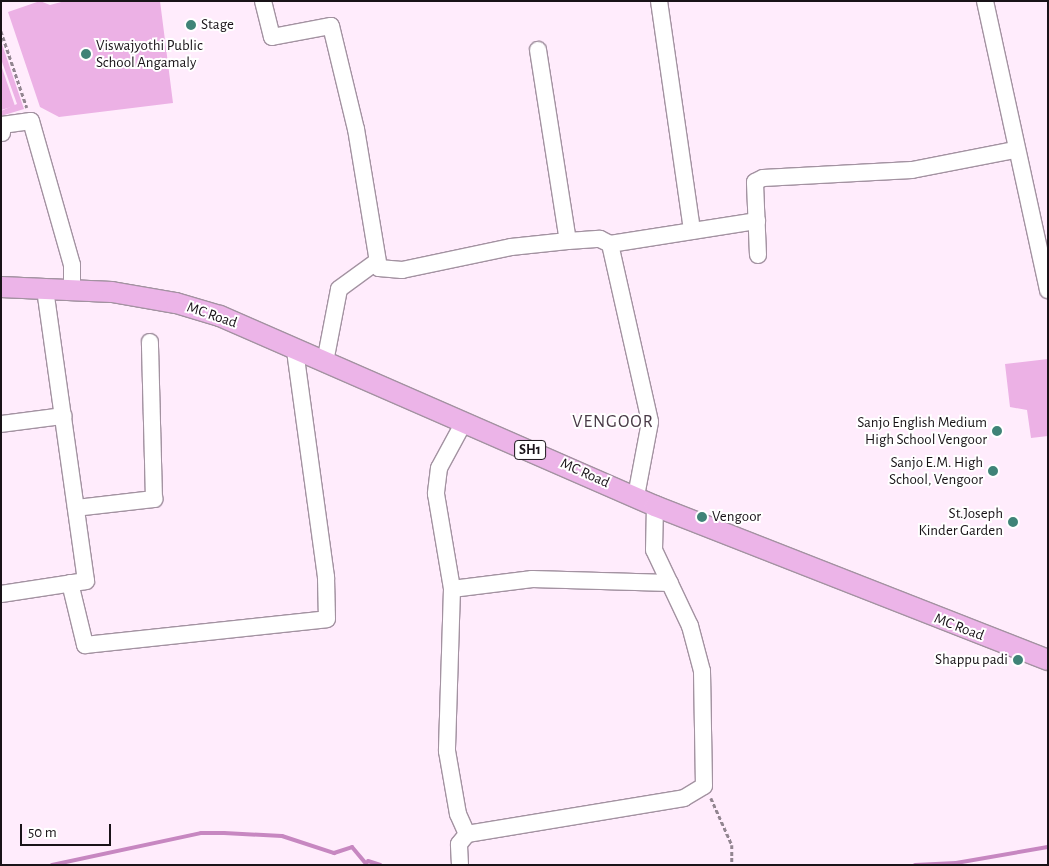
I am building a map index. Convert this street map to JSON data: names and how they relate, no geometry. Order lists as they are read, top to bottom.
{
  "streets": {
    "main road": ["MC Road", "SH1"]
  },
  "districts": ["VENGOOR"],
  "places": [
    "Stage",
    "Viswajyothi Public School Angamaly",
    "Sanjo English Medium High School Vengoor",
    "Sanjo E.M. High School, Vengoor",
    "Vengoor",
    "St.Joseph Kinder Garden",
    "Shappu padi"
  ],
  "scale_bar": "50 m"
}
